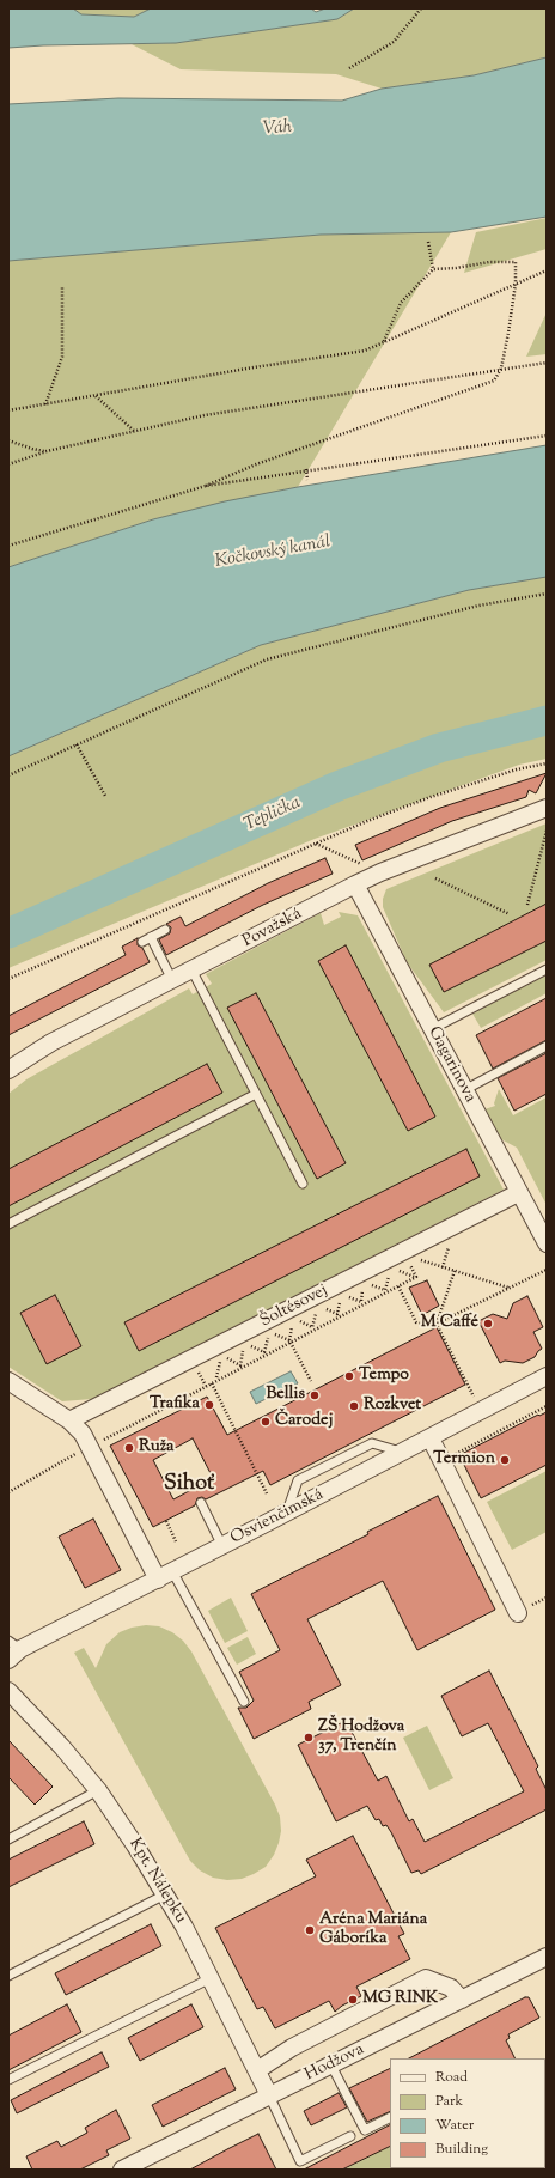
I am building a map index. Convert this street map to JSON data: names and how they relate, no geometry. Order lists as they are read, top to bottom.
{
  "streets": {
    "street": [
      "Považská",
      "Gagarinova",
      "Šoltésovej",
      "Osvienčimská",
      "Kpt. Nálepku",
      "Hodžova"
    ]
  },
  "crossings": [
    ["Považská", "Gagarinova"],
    ["Gagarinova", "Šoltésovej"],
    ["Kpt. Nálepku", "Hodžova"]
  ],
  "districts": ["Sihoť"],
  "water": ["Váh", "Kočkovský kanál", "Teplička"],
  "places": [
    "M Caffé",
    "Tempo",
    "Bellis",
    "Trafika",
    "Rozkvet",
    "Čarodej",
    "Ruža",
    "Termion",
    "ZŠ Hodžova 37, Trenčín",
    "Aréna Mariána Gáboríka",
    "MG RINK"
  ],
  "legend": [
    "Road",
    "Park",
    "Water",
    "Building"
  ]
}
